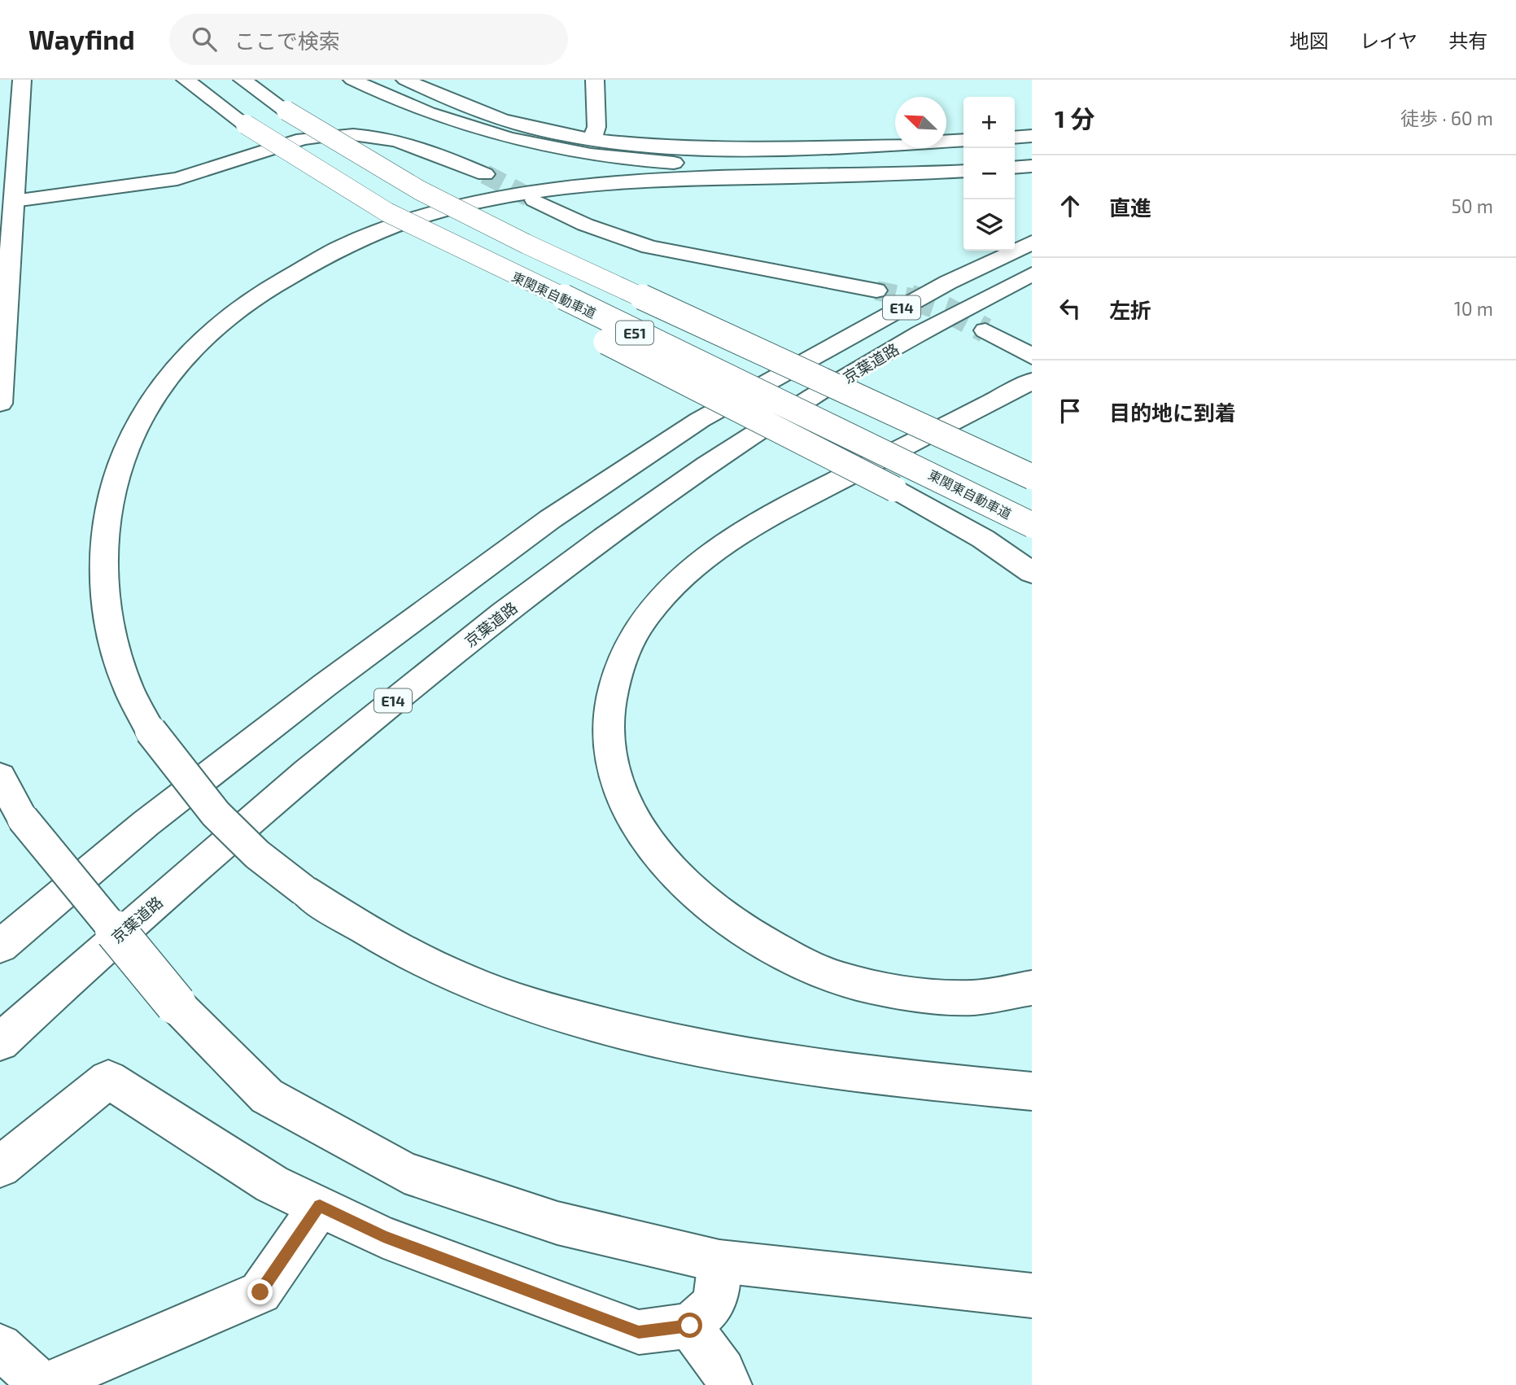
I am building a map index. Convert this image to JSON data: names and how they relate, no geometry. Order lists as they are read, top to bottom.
{
  "streets": {
    "main road": [
      "東関東自動車道",
      "E14",
      "E51",
      "京葉道路"
    ]
  },
  "north": "top left",
  "page": {
    "header": "Wayfind",
    "search": "ここで検索",
    "nav": ["地図", "レイヤ", "共有"],
    "heading": ["1 分", "徒歩 · 60 m"],
    "map_buttons": ["+", "−"],
    "list": [
      ["直進", "50 m"],
      ["左折", "10 m"],
      "目的地に到着"
    ]
  }
}
